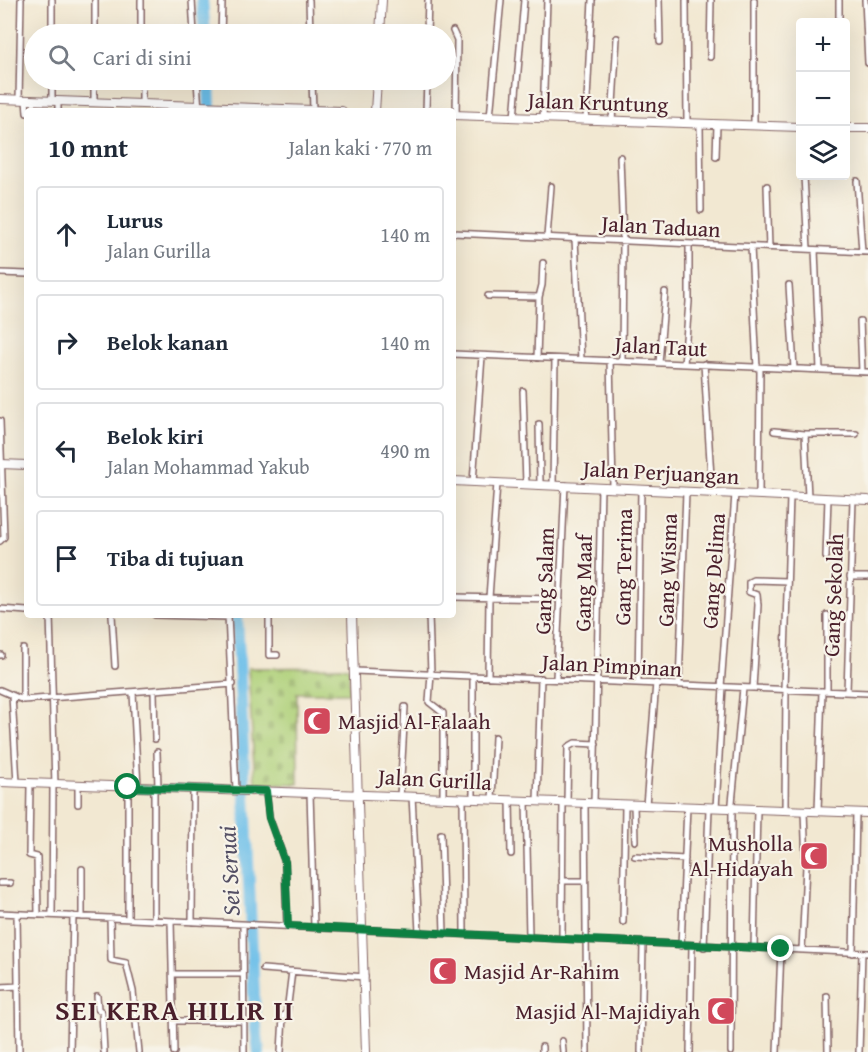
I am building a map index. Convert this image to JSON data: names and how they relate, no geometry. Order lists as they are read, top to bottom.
{
  "streets": {
    "street": [
      "Jalan Kruntung",
      "Jalan Taduan",
      "Jalan Taut",
      "Jalan Perjuangan",
      "Gang Terima",
      "Gang Wisma",
      "Gang Delima",
      "Gang Salam",
      "Gang Maaf",
      "Gang Sekolah",
      "Jalan Pimpinan",
      "Jalan Gurilla"
    ]
  },
  "crossings": [
    ["Jalan Perjuangan", "Gang Terima"],
    ["Jalan Perjuangan", "Gang Wisma"],
    ["Jalan Perjuangan", "Gang Delima"],
    ["Jalan Perjuangan", "Gang Salam"],
    ["Jalan Perjuangan", "Gang Maaf"],
    ["Jalan Perjuangan", "Gang Sekolah"],
    ["Gang Terima", "Jalan Pimpinan"],
    ["Gang Wisma", "Jalan Pimpinan"],
    ["Gang Delima", "Jalan Pimpinan"],
    ["Gang Delima", "Jalan Gurilla"],
    ["Gang Salam", "Jalan Pimpinan"],
    ["Gang Maaf", "Jalan Pimpinan"],
    ["Gang Maaf", "Jalan Gurilla"],
    ["Gang Sekolah", "Jalan Pimpinan"]
  ],
  "districts": ["SEI KERA HILIR II"],
  "water": ["Sei Seruai"],
  "places": {
    "mosque": [
      "Masjid Al-Falaah",
      "Musholla Al-Hidayah",
      "Masjid Ar-Rahim",
      "Masjid Al-Majidiyah"
    ]
  },
  "page": {
    "map_buttons": ["+", "−"],
    "search": "Cari di sini",
    "heading": ["10 mnt", "Jalan kaki · 770 m"],
    "list": [
      ["Lurus", "Jalan Gurilla", "140 m"],
      ["Belok kanan", "140 m"],
      ["Belok kiri", "Jalan Mohammad Yakub", "490 m"],
      "Tiba di tujuan"
    ]
  }
}
